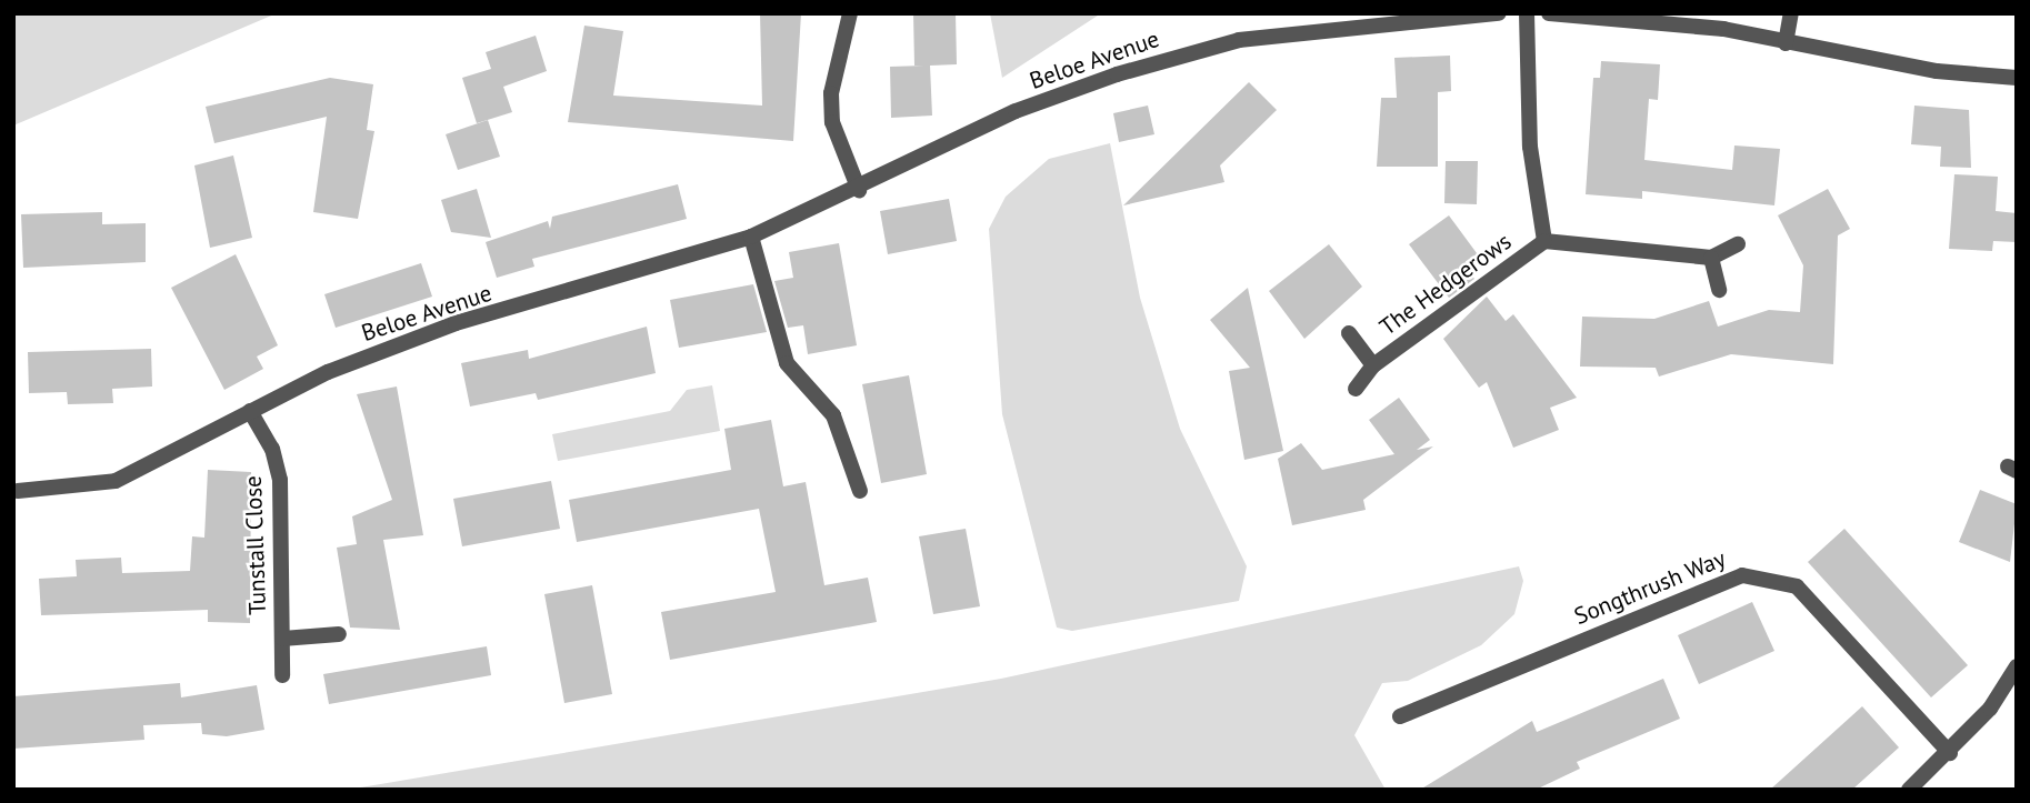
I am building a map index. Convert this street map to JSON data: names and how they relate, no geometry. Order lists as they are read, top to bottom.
{
  "streets": {
    "street": [
      "Beloe Avenue",
      "The Hedgerows",
      "Tunstall Close",
      "Songthrush Way"
    ]
  },
  "crossings": [
    ["Beloe Avenue", "Tunstall Close"]
  ]
}
